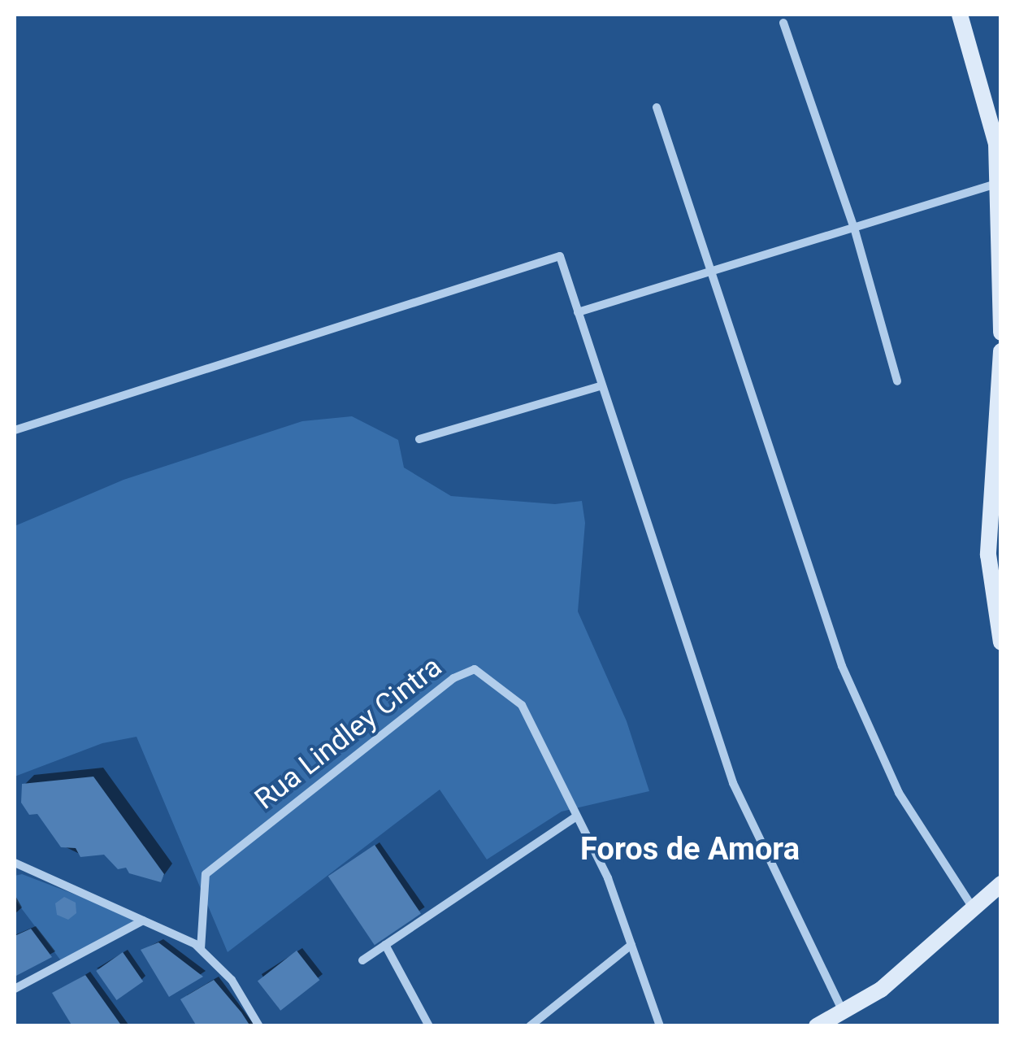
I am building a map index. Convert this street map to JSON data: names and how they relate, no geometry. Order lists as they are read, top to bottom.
{
  "streets": {
    "street": ["Rua Lindley Cintra"]
  },
  "districts": ["Foros de Amora"]
}
